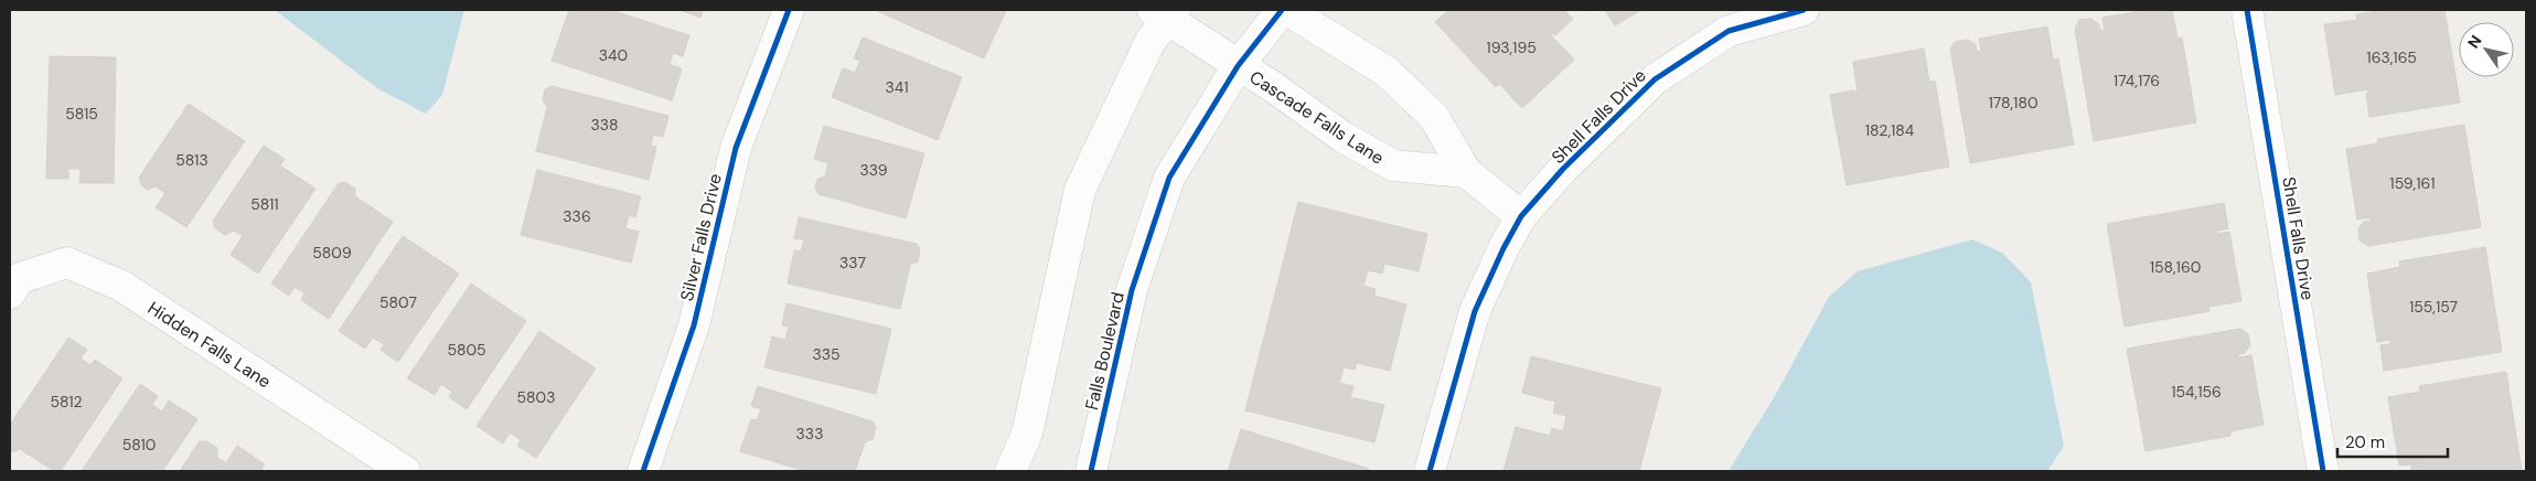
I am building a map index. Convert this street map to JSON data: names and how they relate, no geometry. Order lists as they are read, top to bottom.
{
  "streets": {
    "street": [
      "Shell Falls Drive",
      "Cascade Falls Lane",
      "Silver Falls Drive",
      "Hidden Falls Lane",
      "Falls Boulevard"
    ]
  },
  "crossings": [
    ["Cascade Falls Lane", "Falls Boulevard"]
  ],
  "house_numbers": [
    "193,195",
    "340",
    "163,165",
    "174,176",
    "341",
    "178,180",
    "5815",
    "338",
    "182,184",
    "5813",
    "339",
    "159,161",
    "5811",
    "336",
    "5809",
    "337",
    "158,160",
    "5807",
    "155,157",
    "5805",
    "335",
    "154,156",
    "5803",
    "5812",
    "333",
    "5810"
  ],
  "scale_bar": "20 m",
  "north": "top left"
}
